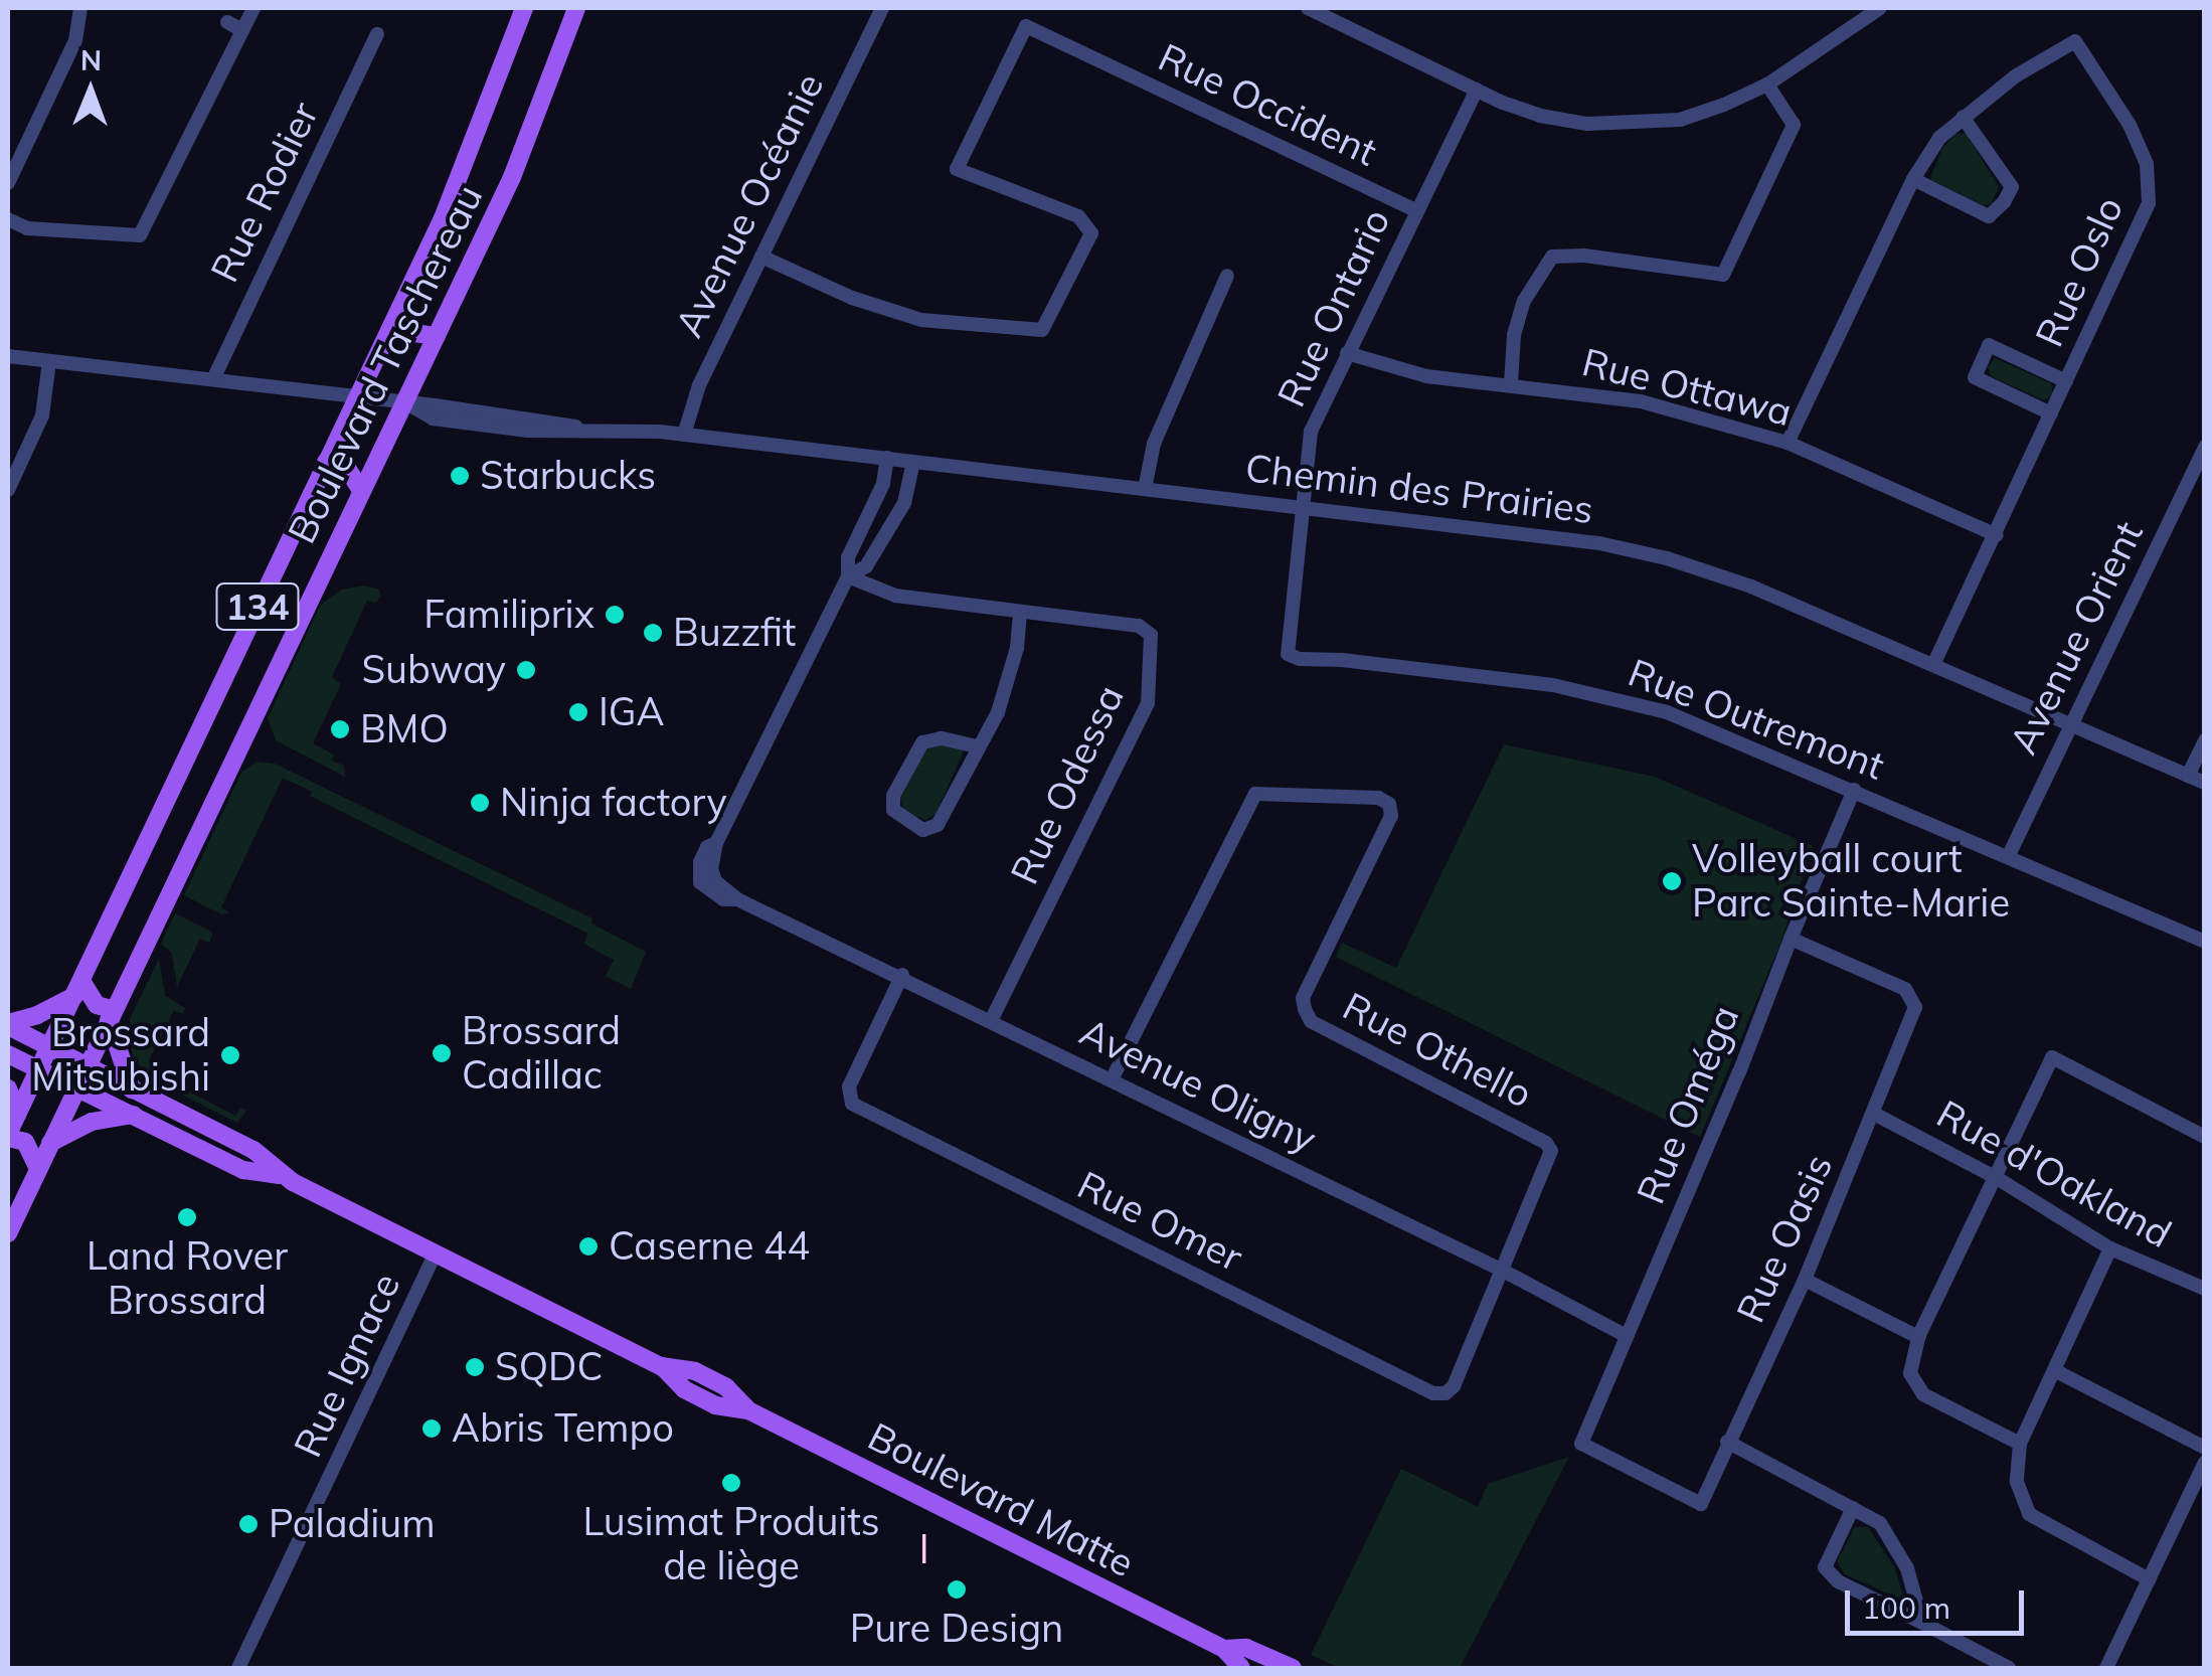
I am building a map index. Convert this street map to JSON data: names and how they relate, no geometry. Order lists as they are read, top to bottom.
{
  "streets": {
    "main road": ["Boulevard Taschereau", "134", "Boulevard Matte"],
    "street": [
      "Rue Occident",
      "Rue Rodier",
      "Avenue Océanie",
      "Rue Oslo",
      "Rue Ontario",
      "Rue Ottawa",
      "Chemin des Prairies",
      "Avenue Orient",
      "Rue Outremont",
      "Rue Odessa",
      "Rue Othello",
      "Avenue Oligny",
      "Rue Oméga",
      "Rue d'Oakland",
      "Rue Omer",
      "Rue Oasis",
      "Rue Ignace"
    ]
  },
  "crossings": [
    ["Rue Occident", "Avenue Océanie"],
    ["Rue Occident", "Rue Ontario"],
    ["Rue Rodier", "Chemin des Prairies"],
    ["Avenue Océanie", "Chemin des Prairies"],
    ["Rue Oslo", "Rue Ottawa"],
    ["Rue Oslo", "Chemin des Prairies"],
    ["Rue Ontario", "Rue Ottawa"],
    ["Rue Ontario", "Chemin des Prairies"],
    ["Rue Ontario", "Rue Outremont"],
    ["Boulevard Taschereau", "Chemin des Prairies"],
    ["Boulevard Taschereau", "Boulevard Matte"],
    ["Chemin des Prairies", "Avenue Orient"],
    ["Chemin des Prairies", "Rue Outremont"],
    ["Chemin des Prairies", "Avenue Oligny"],
    ["Avenue Orient", "Rue Outremont"],
    ["Rue Outremont", "Rue Oméga"],
    ["Rue Odessa", "Avenue Oligny"],
    ["Rue Othello", "Avenue Oligny"],
    ["Rue Othello", "Rue Omer"],
    ["Avenue Oligny", "Rue Oméga"],
    ["Avenue Oligny", "Rue Omer"],
    ["Rue Oméga", "Rue Oasis"],
    ["Rue d'Oakland", "Rue Oasis"],
    ["Rue Ignace", "Boulevard Matte"]
  ],
  "districts": ["I"],
  "places": [
    "Starbucks",
    "Familiprix",
    "Buzzfit",
    "Subway",
    "IGA",
    "BMO",
    "Ninja factory",
    "Volleyball court Parc Sainte-Marie",
    "Brossard Cadillac",
    "Brossard Mitsubishi",
    "Land Rover Brossard",
    "Caserne 44",
    "SQDC",
    "Abris Tempo",
    "Lusimat Produits de liège",
    "Paladium",
    "Pure Design"
  ],
  "scale_bar": "100 m",
  "north": "top"
}
